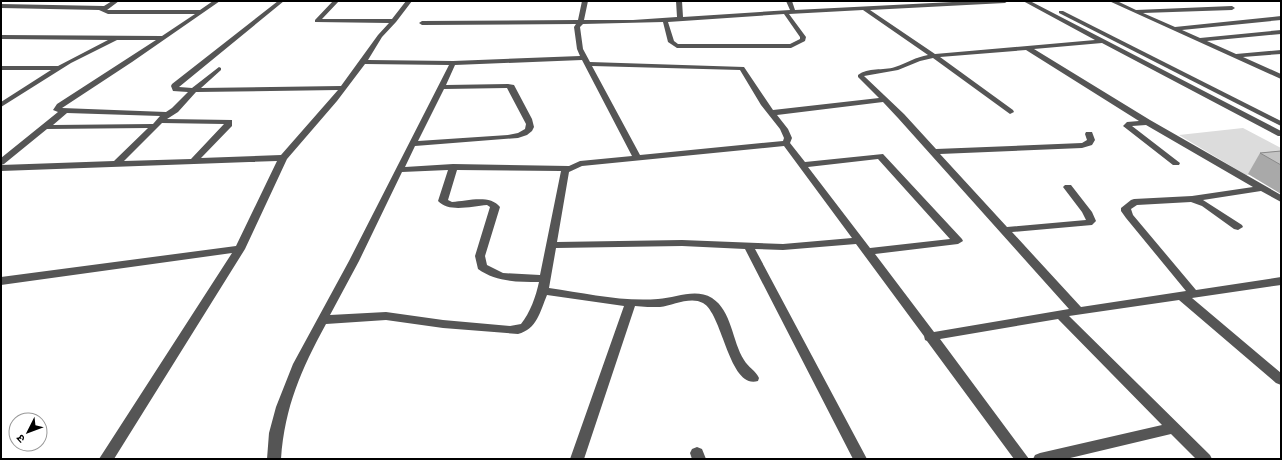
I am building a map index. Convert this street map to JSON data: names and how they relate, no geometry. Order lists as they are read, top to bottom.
{
  "north": "bottom left"
}
